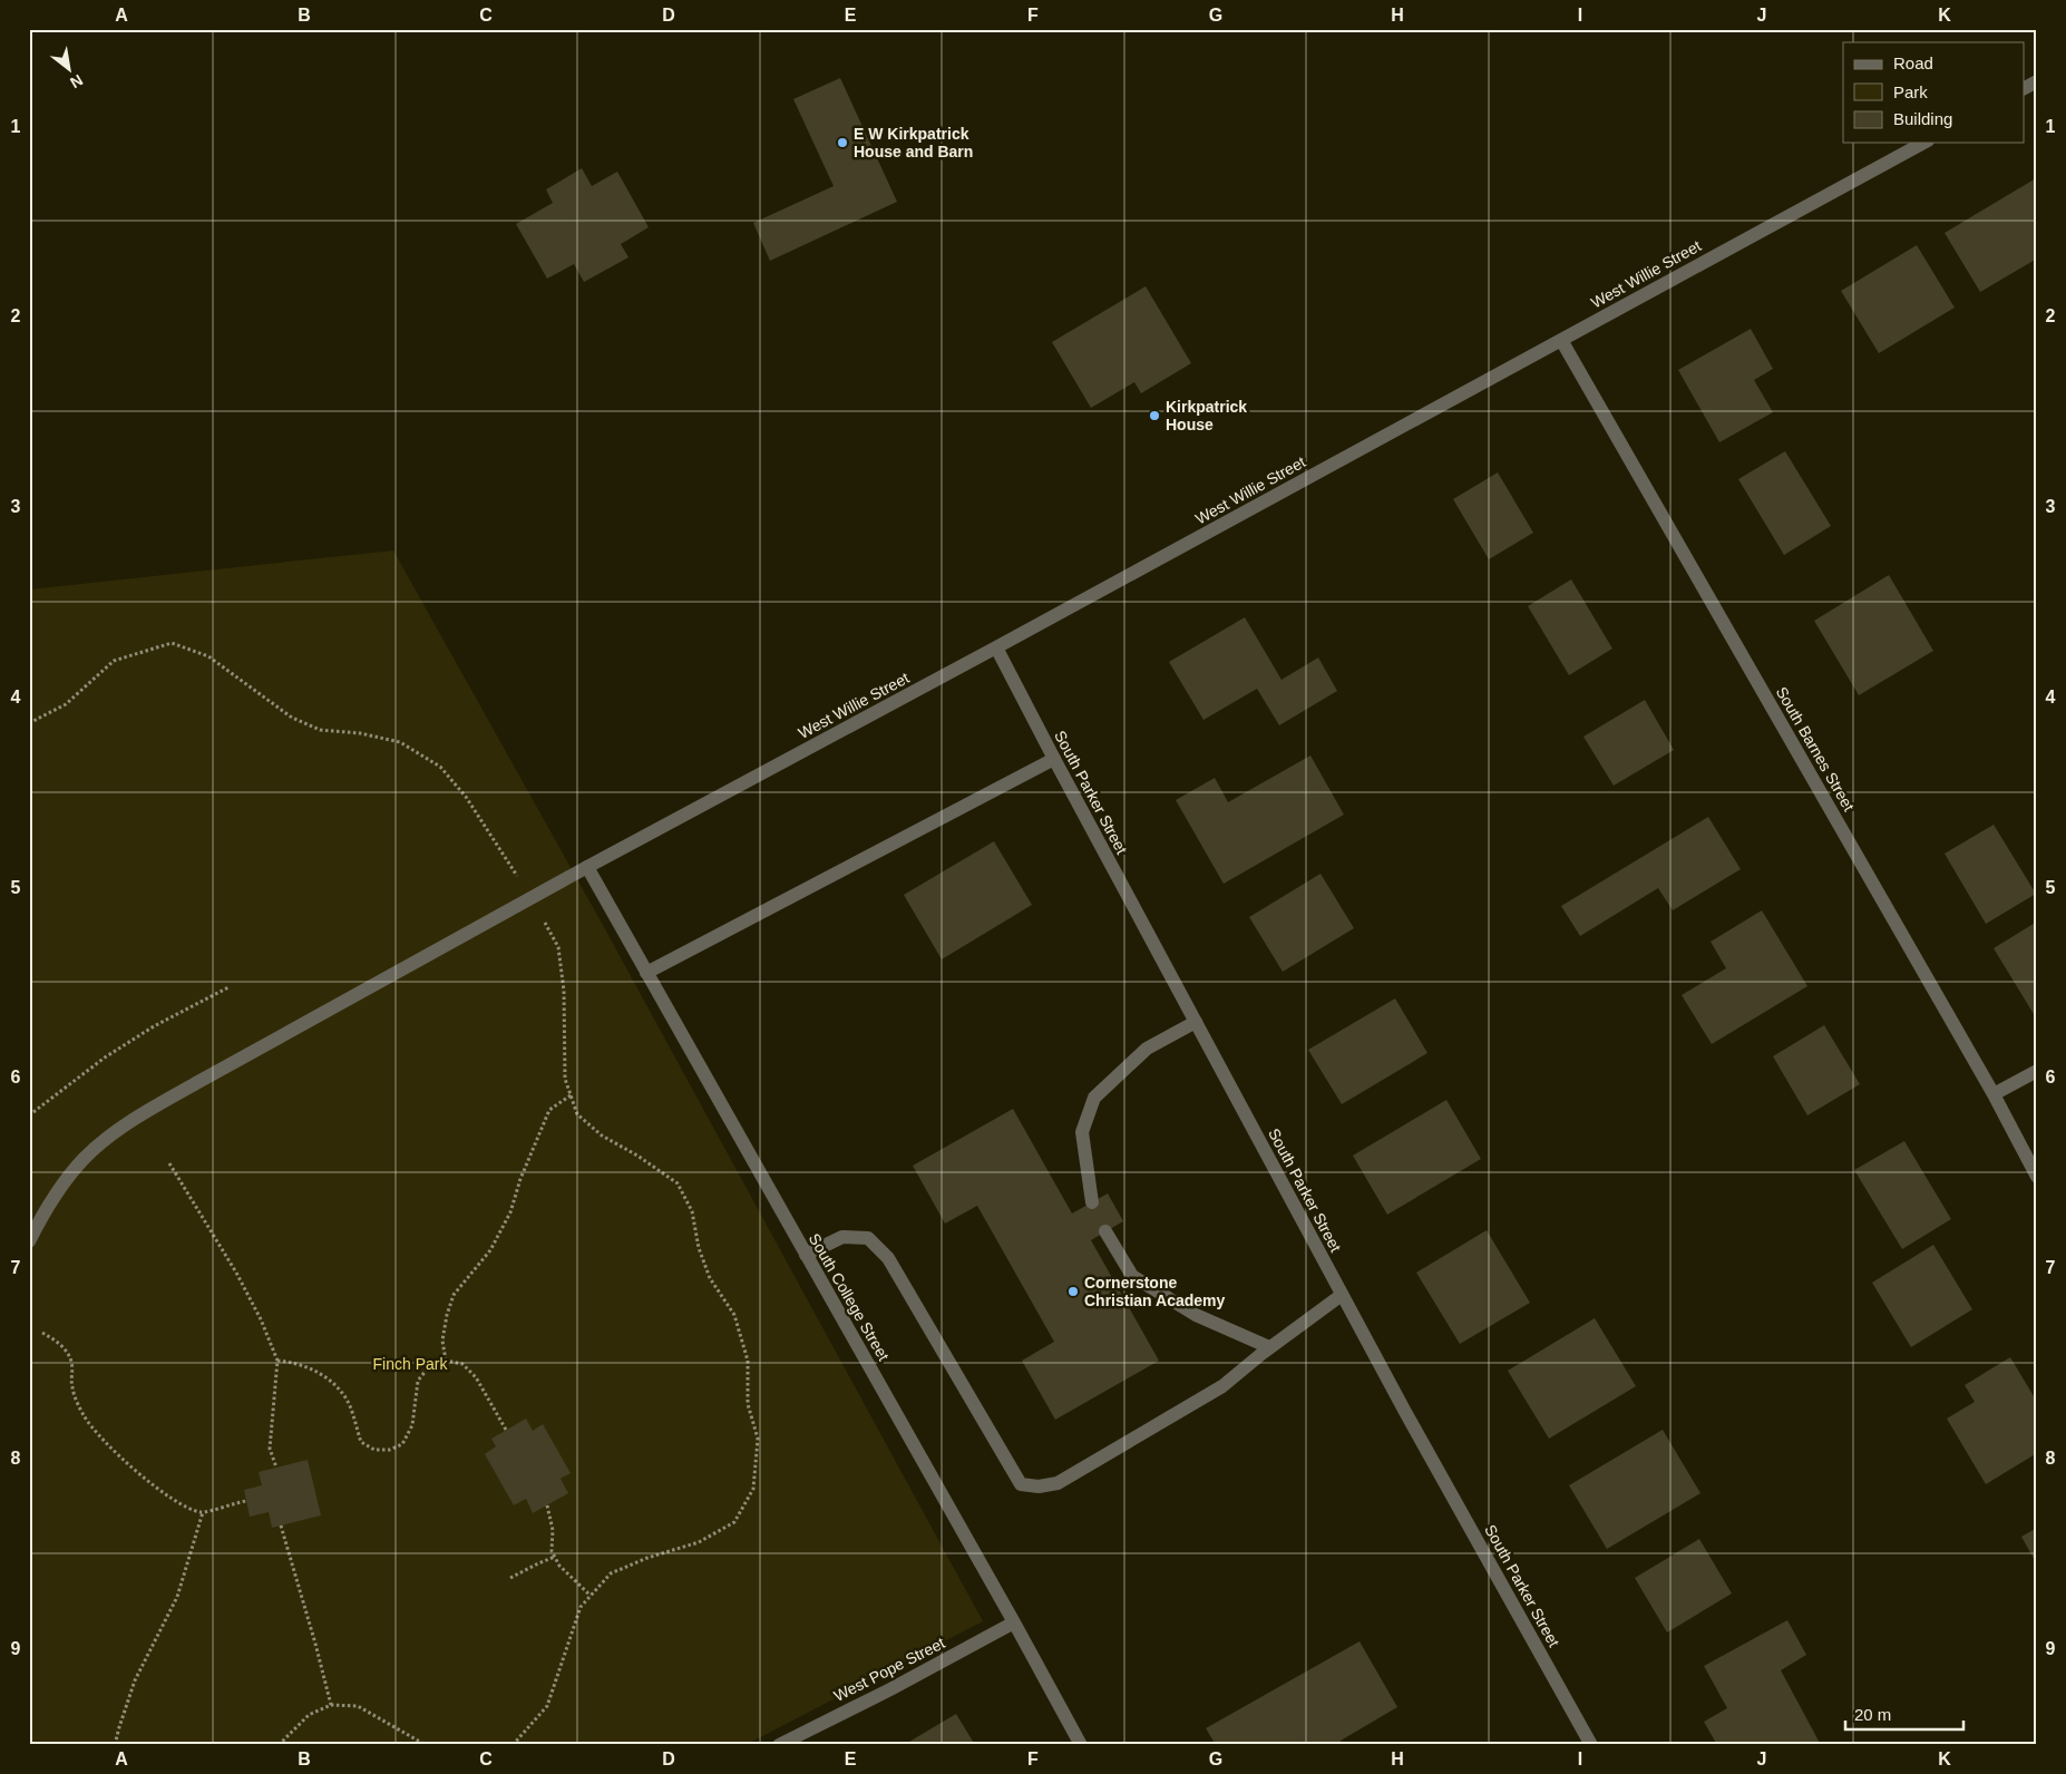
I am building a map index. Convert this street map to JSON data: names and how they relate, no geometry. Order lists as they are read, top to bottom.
{
  "streets": {
    "street": [
      "West Willie Street",
      "South Barnes Street",
      "South Parker Street",
      "South College Street",
      "West Pope Street"
    ]
  },
  "crossings": [
    ["West Willie Street", "South Barnes Street"],
    ["West Willie Street", "South Parker Street"],
    ["West Willie Street", "South College Street"],
    ["South College Street", "West Pope Street"]
  ],
  "parks": ["Finch Park"],
  "places": ["E W Kirkpatrick House and Barn", "Kirkpatrick House", "Cornerstone Christian Academy"],
  "legend": ["Road", "Park", "Building"],
  "scale_bar": "20 m",
  "north": "bottom right",
  "grid": {
    "columns": [
      "A",
      "B",
      "C",
      "D",
      "E",
      "F",
      "G",
      "H",
      "I",
      "J",
      "K"
    ],
    "rows": [
      "1",
      "2",
      "3",
      "4",
      "5",
      "6",
      "7",
      "8",
      "9"
    ]
  }
}
